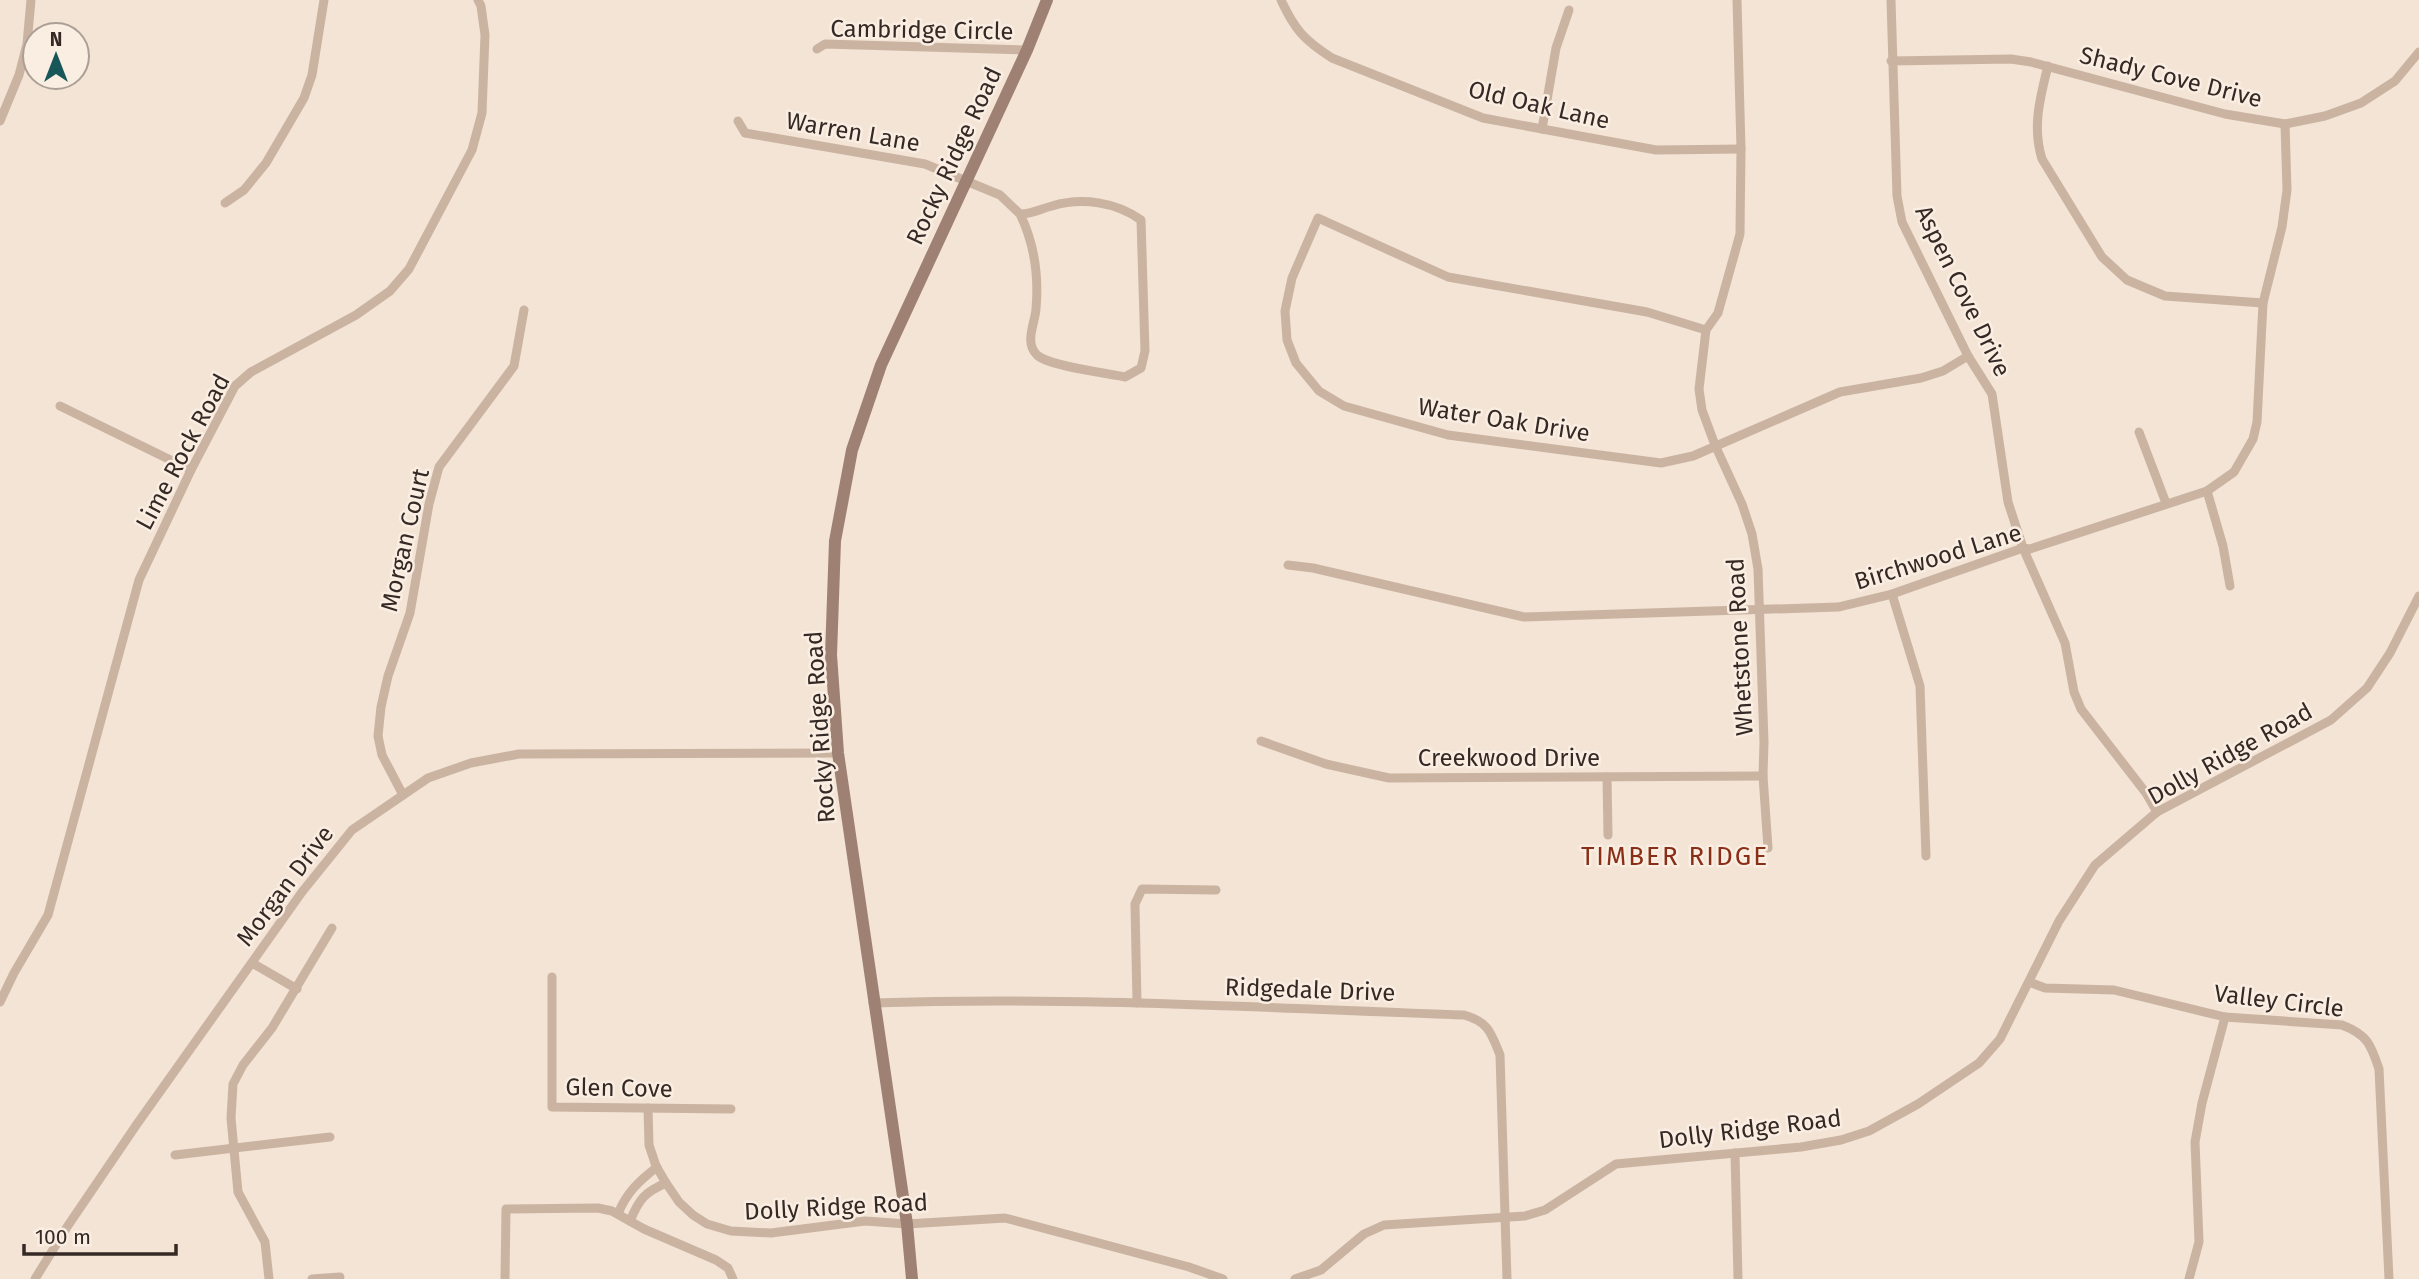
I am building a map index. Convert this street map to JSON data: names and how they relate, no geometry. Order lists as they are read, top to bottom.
{
  "streets": {
    "main road": ["Rocky Ridge Road"],
    "street": [
      "Cambridge Circle",
      "Shady Cove Drive",
      "Old Oak Lane",
      "Warren Lane",
      "Aspen Cove Drive",
      "Water Oak Drive",
      "Lime Rock Road",
      "Morgan Court",
      "Birchwood Lane",
      "Whetstone Road",
      "Dolly Ridge Road",
      "Creekwood Drive",
      "Morgan Drive",
      "Ridgedale Drive",
      "Valley Circle",
      "Glen Cove"
    ]
  },
  "crossings": [
    ["Cambridge Circle", "Rocky Ridge Road"],
    ["Shady Cove Drive", "Aspen Cove Drive"],
    ["Shady Cove Drive", "Birchwood Lane"],
    ["Old Oak Lane", "Whetstone Road"],
    ["Warren Lane", "Rocky Ridge Road"],
    ["Rocky Ridge Road", "Dolly Ridge Road"],
    ["Rocky Ridge Road", "Morgan Drive"],
    ["Rocky Ridge Road", "Ridgedale Drive"],
    ["Aspen Cove Drive", "Water Oak Drive"],
    ["Aspen Cove Drive", "Birchwood Lane"],
    ["Aspen Cove Drive", "Dolly Ridge Road"],
    ["Water Oak Drive", "Whetstone Road"],
    ["Morgan Court", "Morgan Drive"],
    ["Birchwood Lane", "Whetstone Road"],
    ["Whetstone Road", "Creekwood Drive"],
    ["Dolly Ridge Road", "Ridgedale Drive"],
    ["Dolly Ridge Road", "Valley Circle"],
    ["Dolly Ridge Road", "Glen Cove"]
  ],
  "districts": ["TIMBER RIDGE"],
  "scale_bar": "100 m",
  "north": "top"
}
